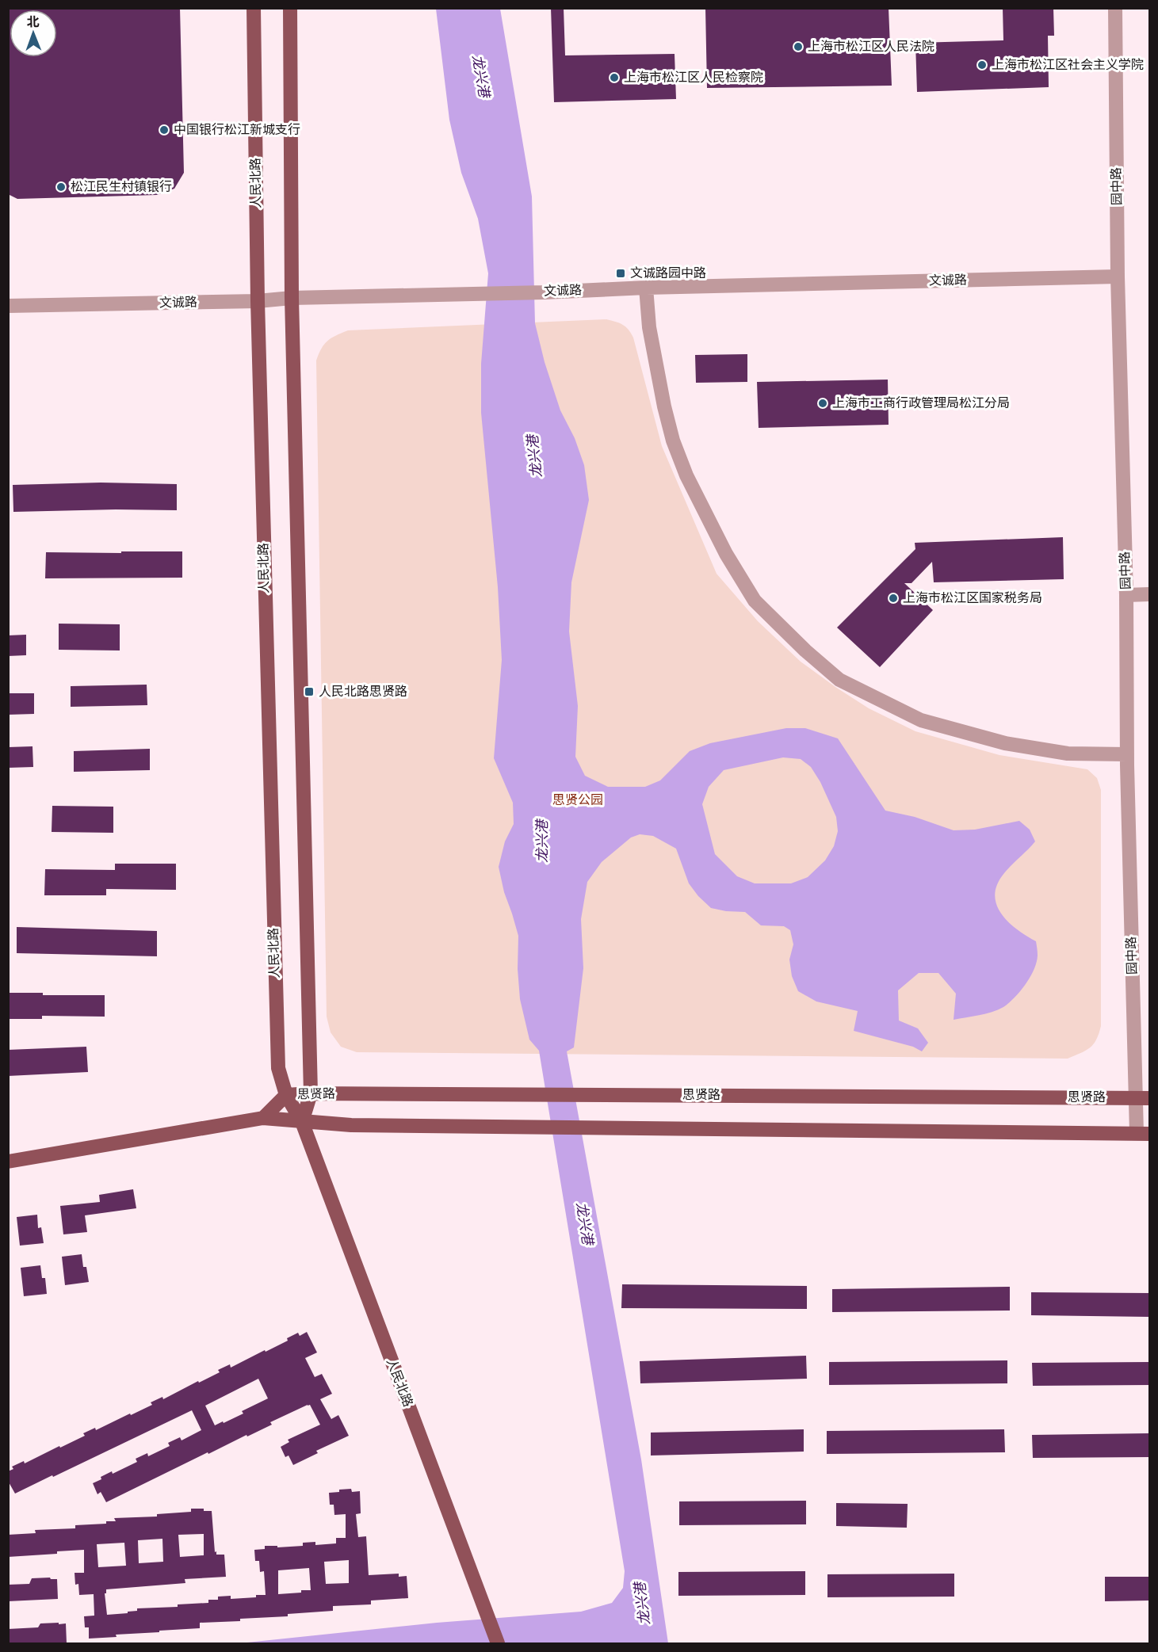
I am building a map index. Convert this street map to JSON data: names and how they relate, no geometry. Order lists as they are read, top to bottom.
{
  "streets": {
    "main road": ["人民北路", "思贤路"],
    "street": ["园中路", "文诚路"]
  },
  "crossings": [
    ["人民北路", "文诚路"],
    ["人民北路", "思贤路"],
    ["园中路", "文诚路"],
    ["园中路", "思贤路"]
  ],
  "water": ["龙兴港"],
  "parks": ["思贤公园"],
  "places": {
    "other": [
      "上海市松江区人民法院",
      "上海市松江区社会主义学院",
      "上海市松江区人民检察院",
      "中国银行松江新城支行",
      "松江民生村镇银行",
      "上海市工商行政管理局松江分局",
      "上海市松江区国家税务局"
    ],
    "transit": ["文诚路园中路", "人民北路思贤路"]
  },
  "north": "top"
}
